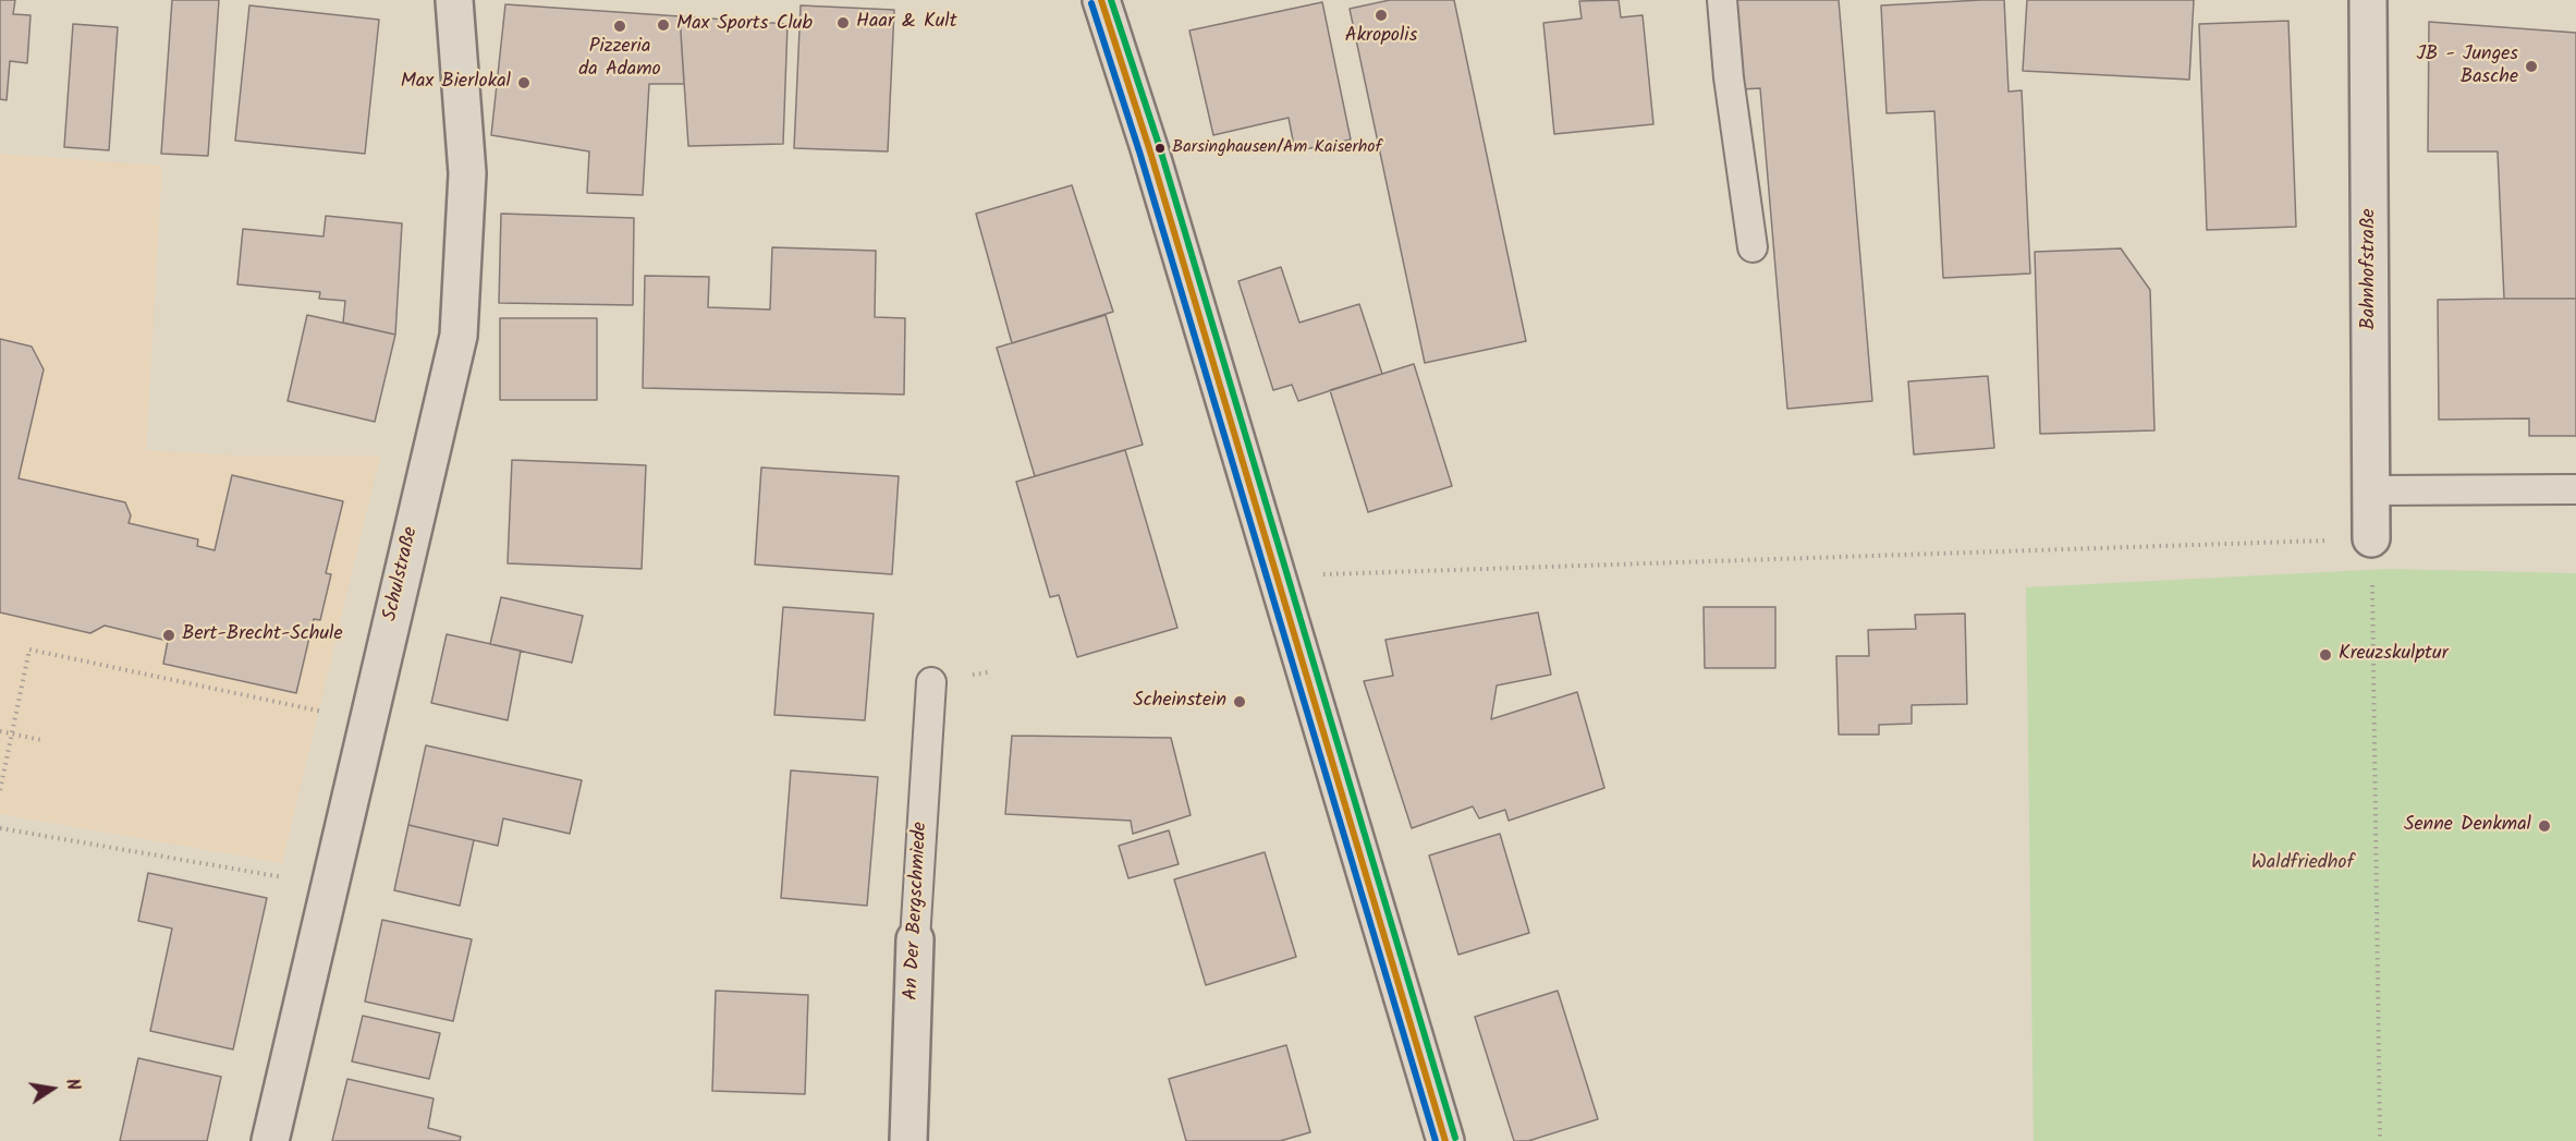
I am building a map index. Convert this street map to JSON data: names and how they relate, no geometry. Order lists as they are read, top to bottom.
{
  "streets": {
    "street": ["Bahnhofstraße", "Schulstraße", "An Der Bergschmiede"]
  },
  "parks": ["Waldfriedhof"],
  "places": [
    "Akropolis",
    "Haar & Kult",
    "Max Sports Club",
    "Pizzeria da Adamo",
    "JB - Junges Basche",
    "Max Bierlokal",
    "Barsinghausen/Am Kaiserhof",
    "Bert-Brecht-Schule",
    "Kreuzskulptur",
    "Scheinstein",
    "Senne Denkmal"
  ],
  "north": "right"
}
